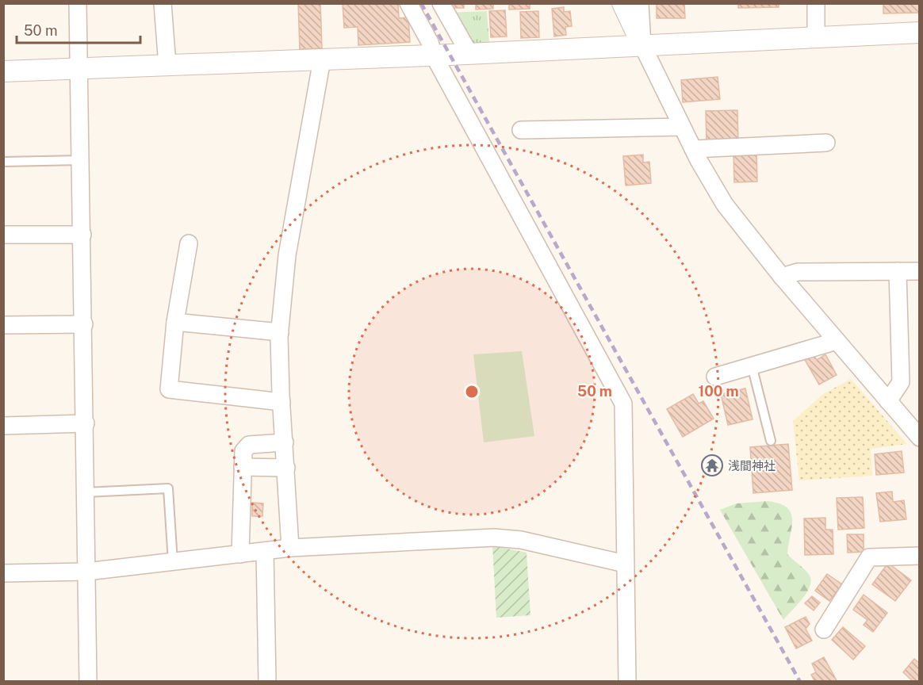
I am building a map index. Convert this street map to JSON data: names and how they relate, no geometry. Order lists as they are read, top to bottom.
{
  "places": {
    "temple": ["浅間神社"]
  },
  "scale_bar": "50 m",
  "rings": ["50 m", "100 m"]
}
